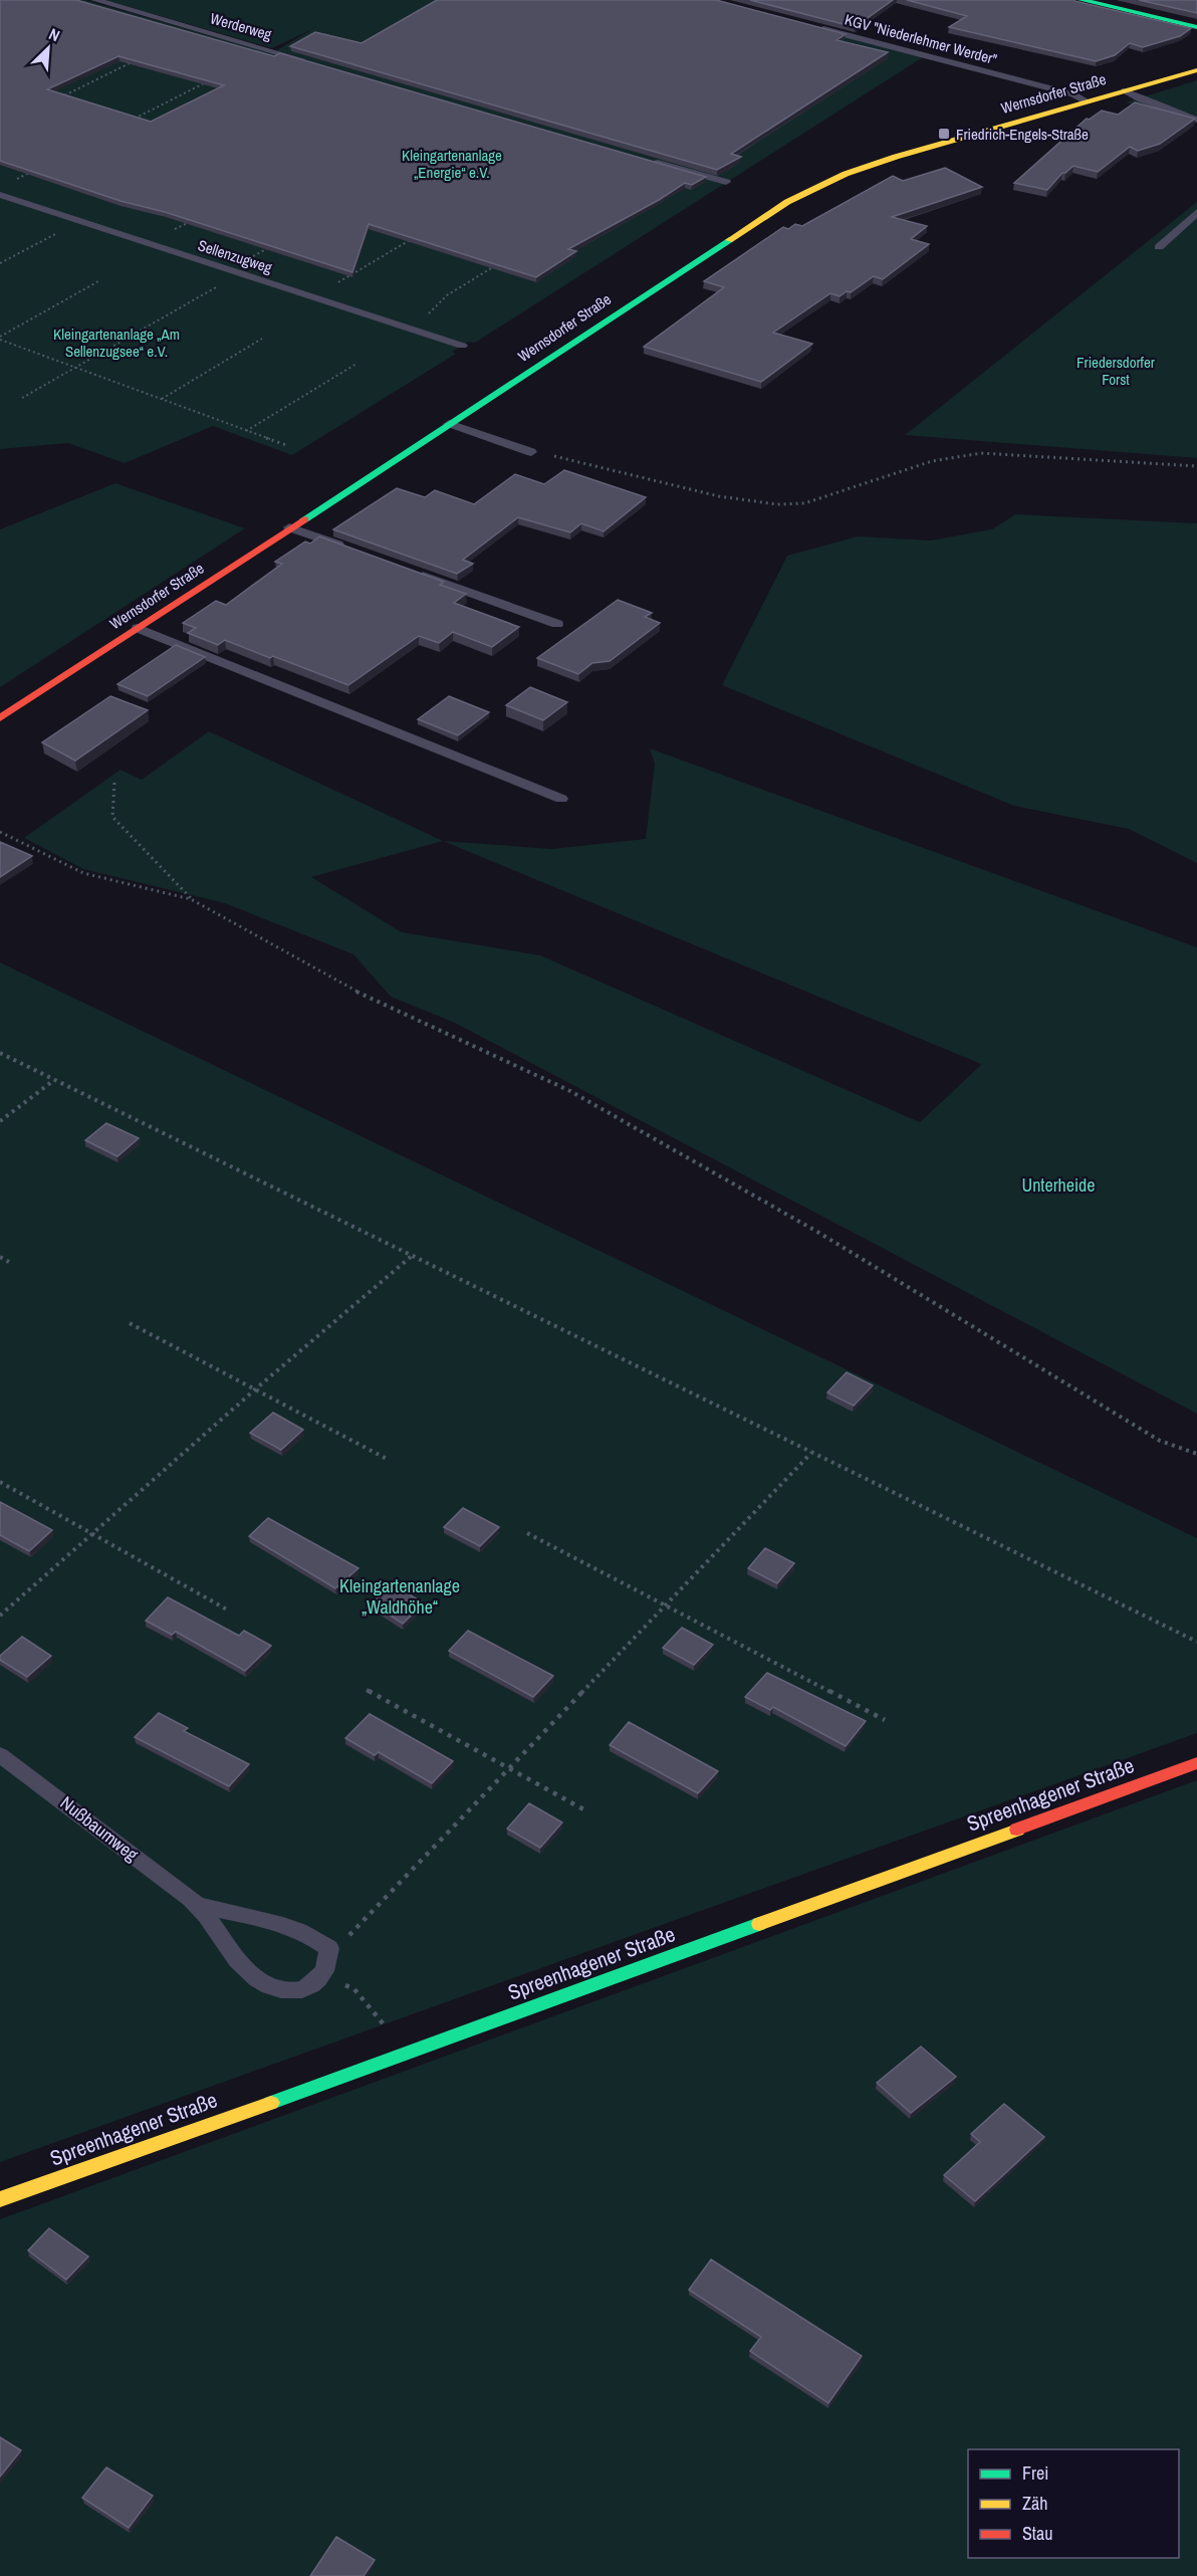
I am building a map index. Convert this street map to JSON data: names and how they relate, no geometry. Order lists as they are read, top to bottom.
{
  "streets": {
    "main road": ["Wernsdorfer Straße", "Spreenhagener Straße"],
    "lane": [
      "Werderweg",
      "KGV \"Niederlehmer Werder\"",
      "Sellenzugweg",
      "Nußbaumweg"
    ]
  },
  "crossings": [
    ["KGV \"Niederlehmer Werder\"", "Wernsdorfer Straße"]
  ],
  "parks": [
    "Kleingartenanlage „Energie“ e.V.",
    "Kleingartenanlage „Am Sellenzugsee“ e.V.",
    "Friedersdorfer Forst",
    "Unterheide",
    "Kleingartenanlage „Waldhöhe“"
  ],
  "places": {
    "transit": ["Friedrich-Engels-Straße"]
  },
  "legend": ["Frei", "Zäh", "Stau"],
  "north": "top right"
}
